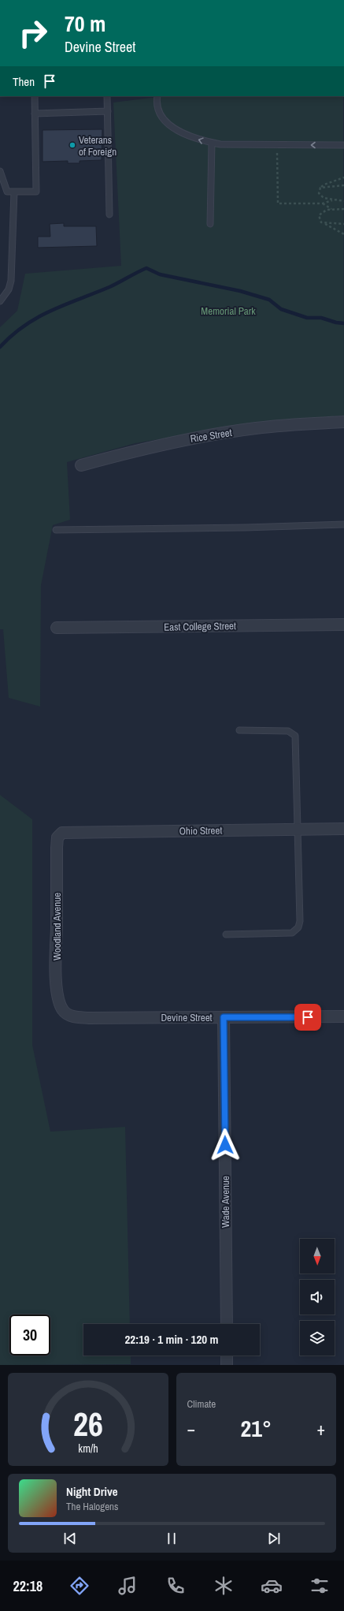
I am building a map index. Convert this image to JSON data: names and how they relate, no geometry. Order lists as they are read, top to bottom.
{
  "streets": {
    "street": [
      "Rice Street",
      "East College Street",
      "Ohio Street",
      "Woodland Avenue",
      "Devine Street",
      "Wade Avenue"
    ]
  },
  "crossings": [
    ["Ohio Street", "Woodland Avenue"],
    ["Woodland Avenue", "Devine Street"],
    ["Devine Street", "Wade Avenue"]
  ],
  "parks": ["Memorial Park"],
  "places": ["Veterans of Foreign"],
  "north": "bottom",
  "page": {
    "turn": ["70 m", "Devine Street"],
    "then": "Then",
    "limit": "30",
    "trip": "22:19 · 1 min · 120 m",
    "tile": "Climate",
    "heat": ["−", "21°", "+"],
    "song": ["Night Drive", "The Halogens"],
    "tabs": "22:18",
    "gauge": ["26", "km/h"]
  }
}
